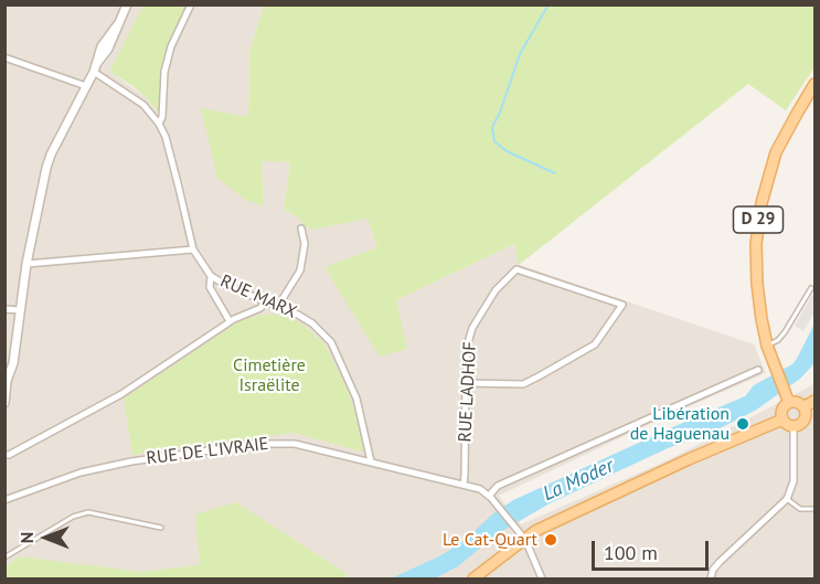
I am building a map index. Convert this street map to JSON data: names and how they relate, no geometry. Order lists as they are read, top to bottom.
{
  "streets": {
    "main road": ["D 29"],
    "street": ["RUE MARX", "RUE LADHOF", "RUE DE L'IVRAIE"]
  },
  "crossings": [
    ["RUE MARX", "RUE DE L'IVRAIE"],
    ["RUE LADHOF", "RUE DE L'IVRAIE"]
  ],
  "water": ["La Moder"],
  "parks": ["Cimetière Israëlite"],
  "places": ["Libération de Haguenau", "Le Cat-Quart"],
  "scale_bar": "100 m",
  "north": "left"
}
